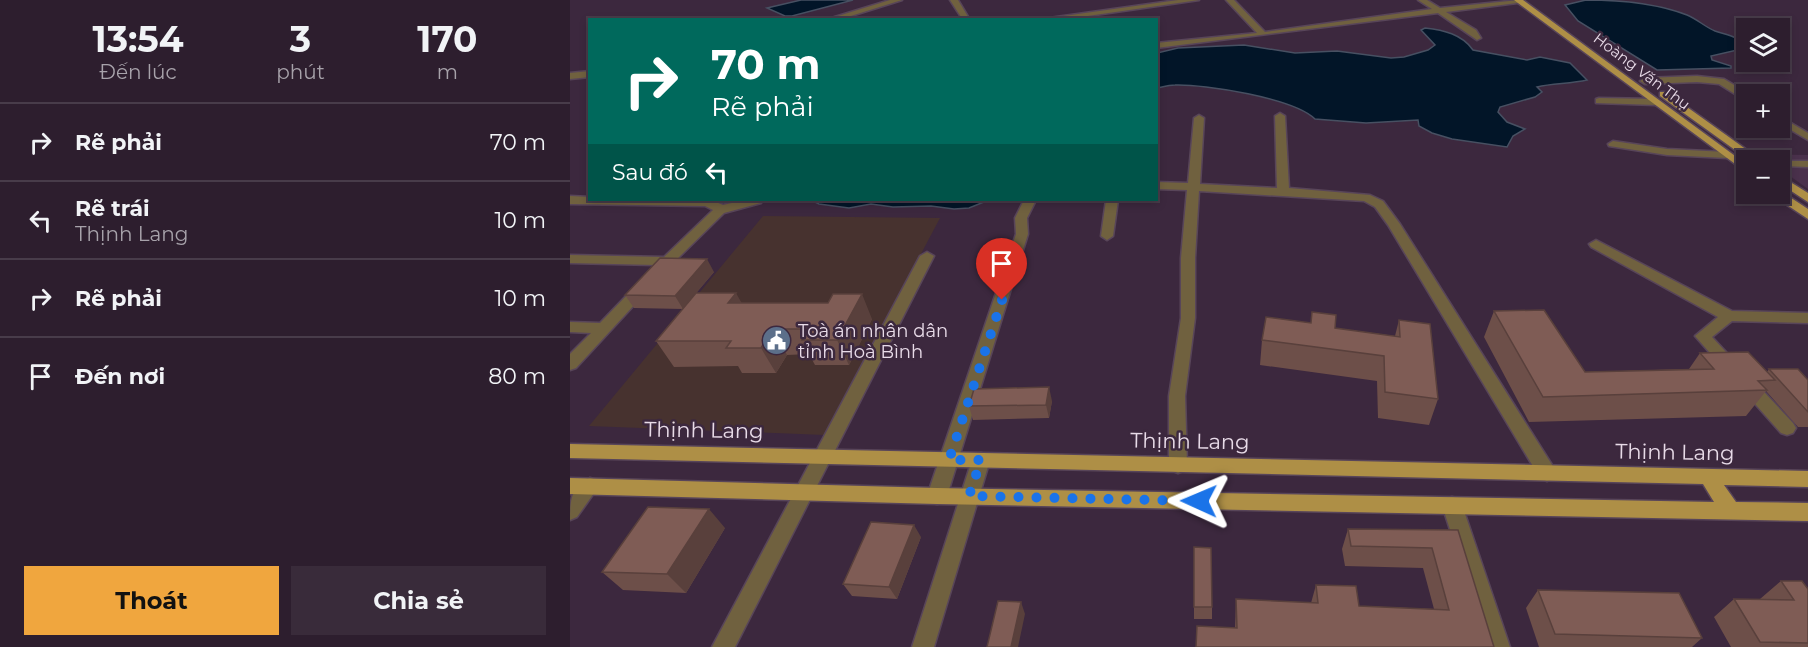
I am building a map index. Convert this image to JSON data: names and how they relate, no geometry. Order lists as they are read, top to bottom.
{
  "streets": {
    "main road": ["Hoàng Văn Thụ", "Thịnh Lang"]
  },
  "places": {
    "public building": ["Toà án nhân dân tỉnh Hoà Bình"]
  },
  "page": {
    "eta": [
      "13:54",
      "Đến lúc",
      "3",
      "phút",
      "170",
      "m"
    ],
    "map_buttons": ["+", "−"],
    "turn": ["70 m", "Rẽ phải"],
    "list": [
      {
        "name": "Rẽ phải",
        "value": "70 m"
      },
      {
        "name": "Rẽ trái",
        "note": "Thịnh Lang",
        "value": "10 m"
      },
      {
        "name": "Rẽ phải",
        "value": "10 m"
      },
      {
        "name": "Đến nơi",
        "value": "80 m"
      }
    ],
    "then": "Sau đó",
    "buttons": ["Thoát", "Chia sẻ"]
  }
}
